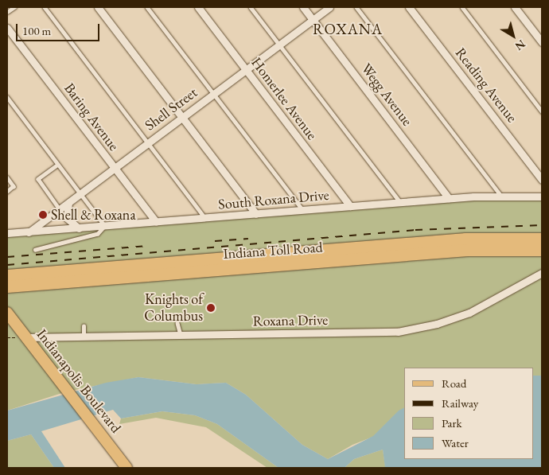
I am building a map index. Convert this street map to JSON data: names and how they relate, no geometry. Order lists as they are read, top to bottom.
{
  "streets": {
    "highway": ["Indiana Toll Road"],
    "main road": ["Indianapolis Boulevard"],
    "street": [
      "Reading Avenue",
      "Wegg Avenue",
      "Homerlee Avenue",
      "Shell Street",
      "Baring Avenue",
      "South Roxana Drive",
      "Roxana Drive"
    ]
  },
  "crossings": [
    ["Wegg Avenue", "Shell Street"],
    ["Wegg Avenue", "South Roxana Drive"],
    ["Homerlee Avenue", "Shell Street"],
    ["Homerlee Avenue", "South Roxana Drive"],
    ["Shell Street", "Baring Avenue"],
    ["Shell Street", "South Roxana Drive"],
    ["Baring Avenue", "South Roxana Drive"],
    ["Roxana Drive", "Indianapolis Boulevard"]
  ],
  "districts": ["ROXANA"],
  "places": ["Shell & Roxana", "Knights of Columbus"],
  "legend": [
    "Road",
    "Railway",
    "Park",
    "Water"
  ],
  "scale_bar": "100 m",
  "north": "bottom right"
}
